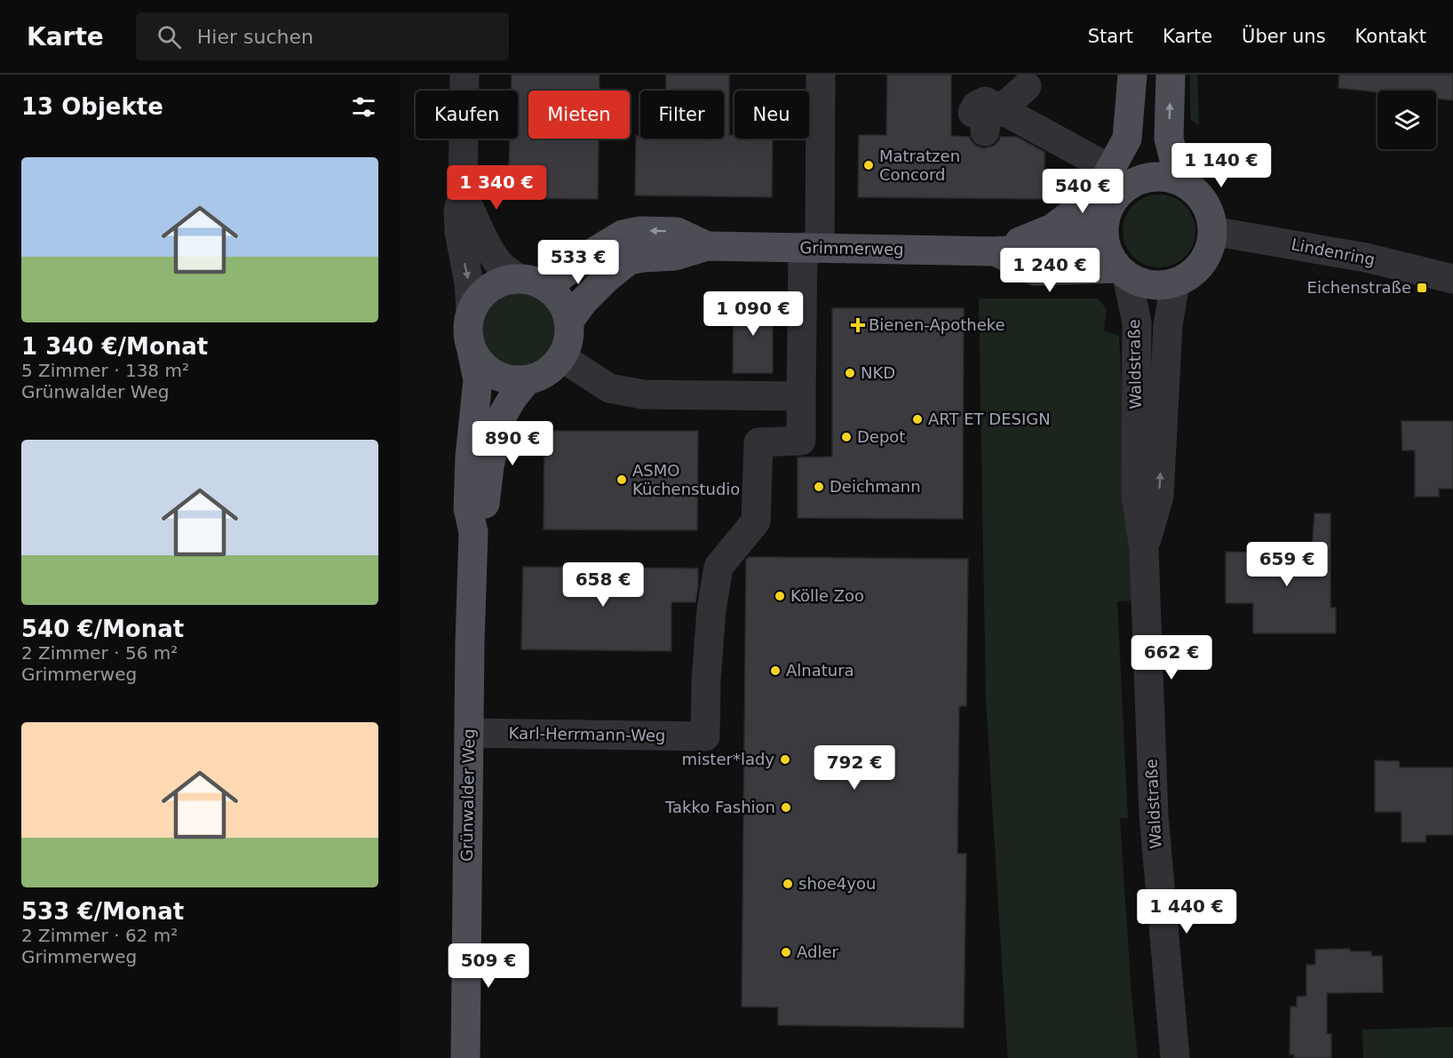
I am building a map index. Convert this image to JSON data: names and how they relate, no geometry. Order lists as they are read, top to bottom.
{
  "streets": {
    "main road": ["Grimmerweg", "Waldstraße", "Grünwalder Weg"],
    "street": ["Lindenring", "Karl-Herrmann-Weg"]
  },
  "crossings": [
    ["Grimmerweg", "Lindenring"],
    ["Grimmerweg", "Waldstraße"],
    ["Grimmerweg", "Grünwalder Weg"],
    ["Lindenring", "Waldstraße"],
    ["Karl-Herrmann-Weg", "Grünwalder Weg"]
  ],
  "places": {
    "other": [
      "Matratzen Concord",
      "NKD",
      "ART ET DESIGN",
      "Depot",
      "ASMO Küchenstudio",
      "Deichmann",
      "Kölle Zoo",
      "Alnatura",
      "mister*lady",
      "Takko Fashion",
      "shoe4you",
      "Adler"
    ],
    "transit": ["Eichenstraße"],
    "health": ["Bienen-Apotheke"]
  },
  "page": {
    "header": "Karte",
    "search": "Hier suchen",
    "nav": [
      "Start",
      "Karte",
      "Über uns",
      "Kontakt"
    ],
    "heading": "13 Objekte",
    "chip": [
      "Kaufen",
      "Mieten",
      "Filter",
      "Neu"
    ],
    "list": [
      {
        "name": "1 340 €/Monat",
        "note": "5 Zimmer · 138 m² · Grünwalder Weg"
      },
      {
        "name": "540 €/Monat",
        "note": "2 Zimmer · 56 m² · Grimmerweg"
      },
      {
        "name": "533 €/Monat",
        "note": "2 Zimmer · 62 m² · Grimmerweg"
      }
    ],
    "price": [
      "1 140 €",
      "1 340 €",
      "540 €",
      "533 €",
      "1 240 €",
      "1 090 €",
      "890 €",
      "659 €",
      "658 €",
      "662 €",
      "792 €",
      "1 440 €",
      "509 €"
    ]
  }
}
